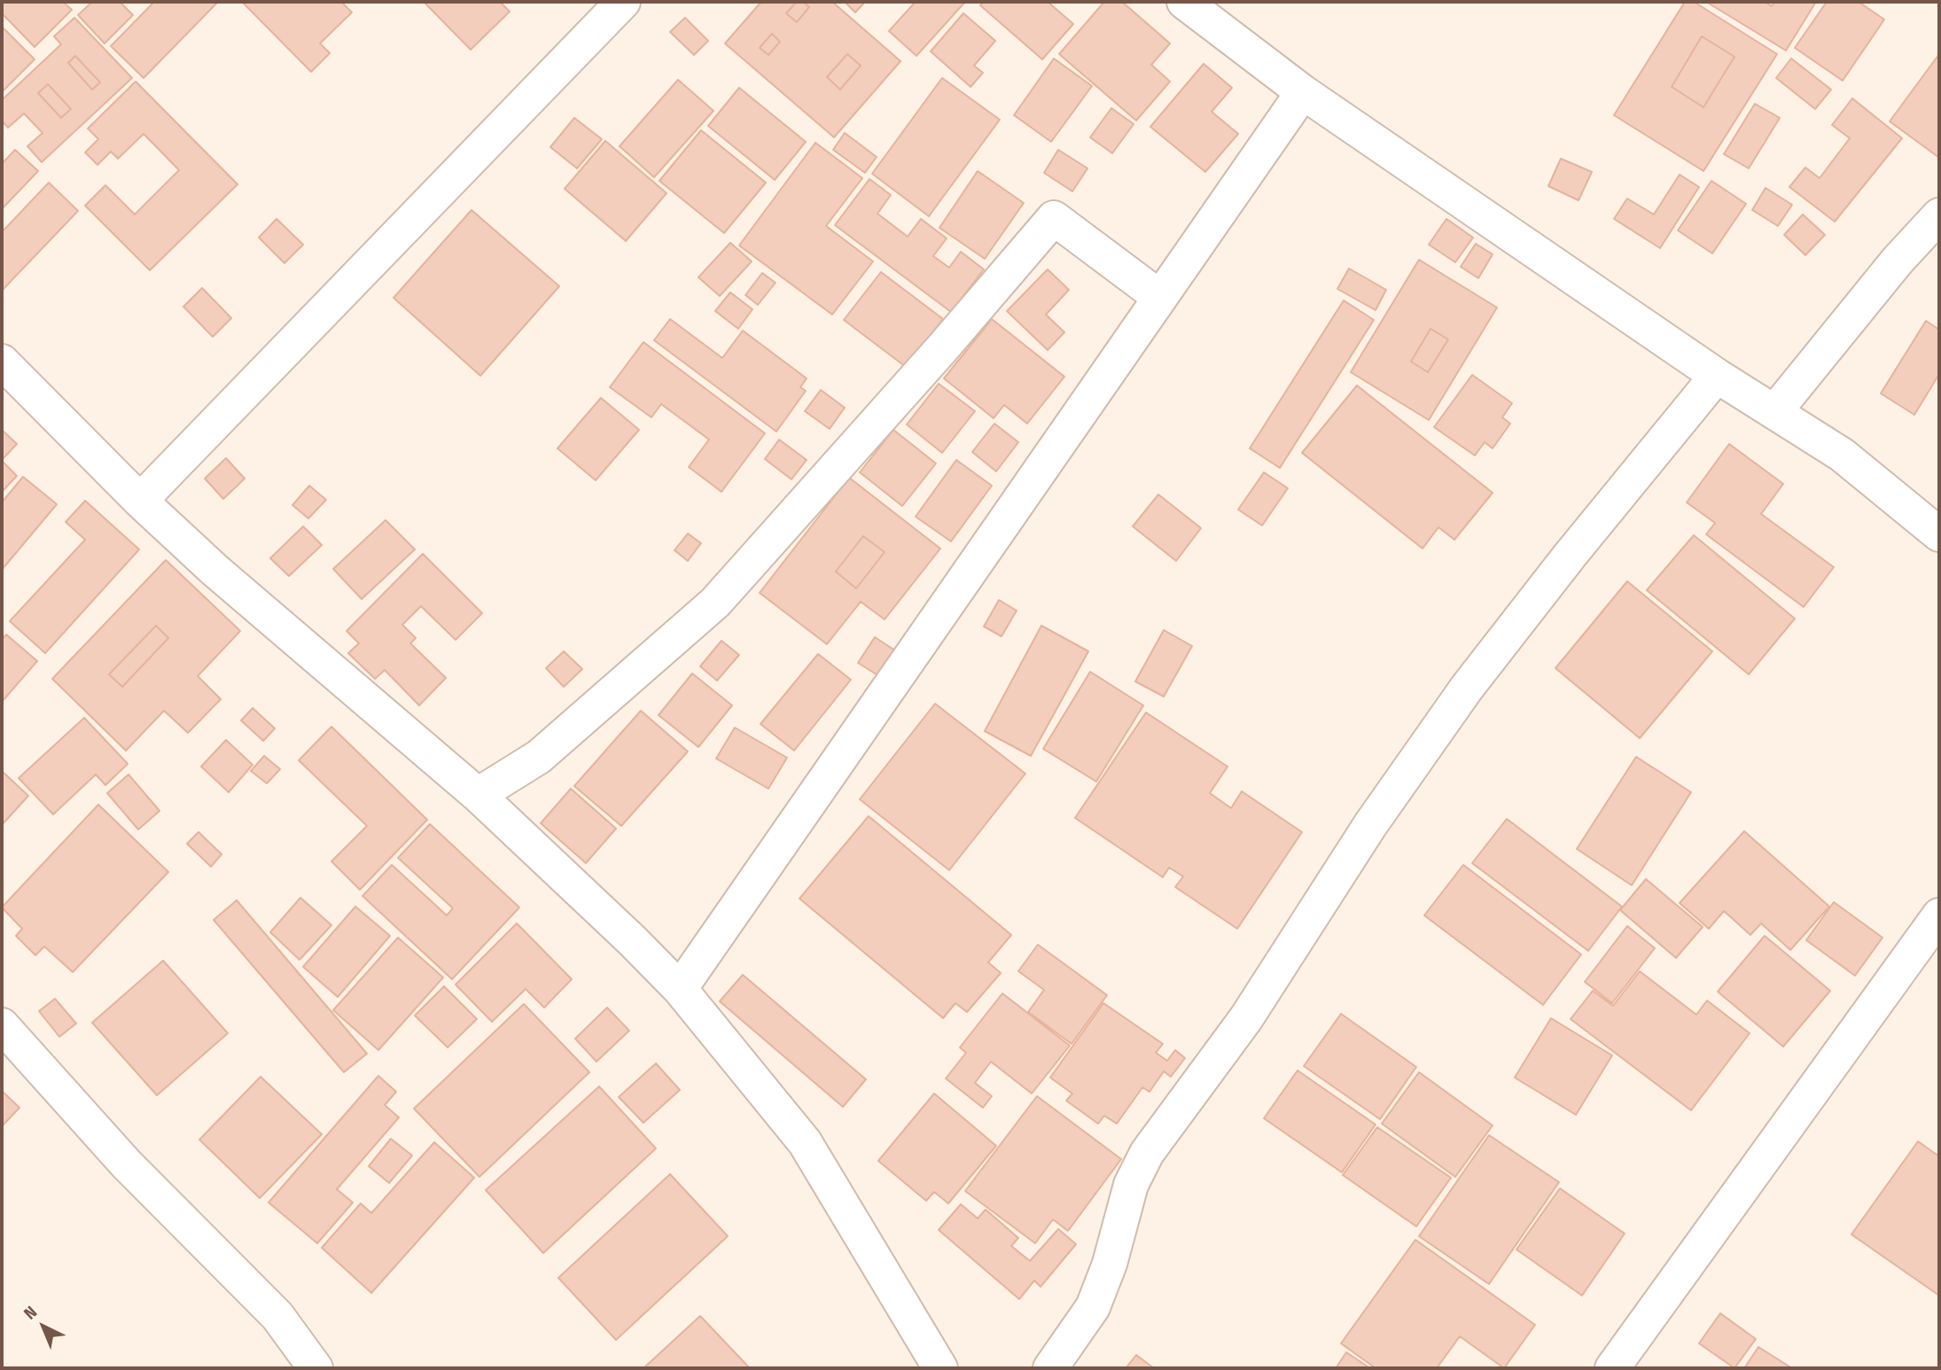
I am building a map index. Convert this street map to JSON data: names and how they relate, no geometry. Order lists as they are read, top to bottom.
{
  "north": "top left"
}
